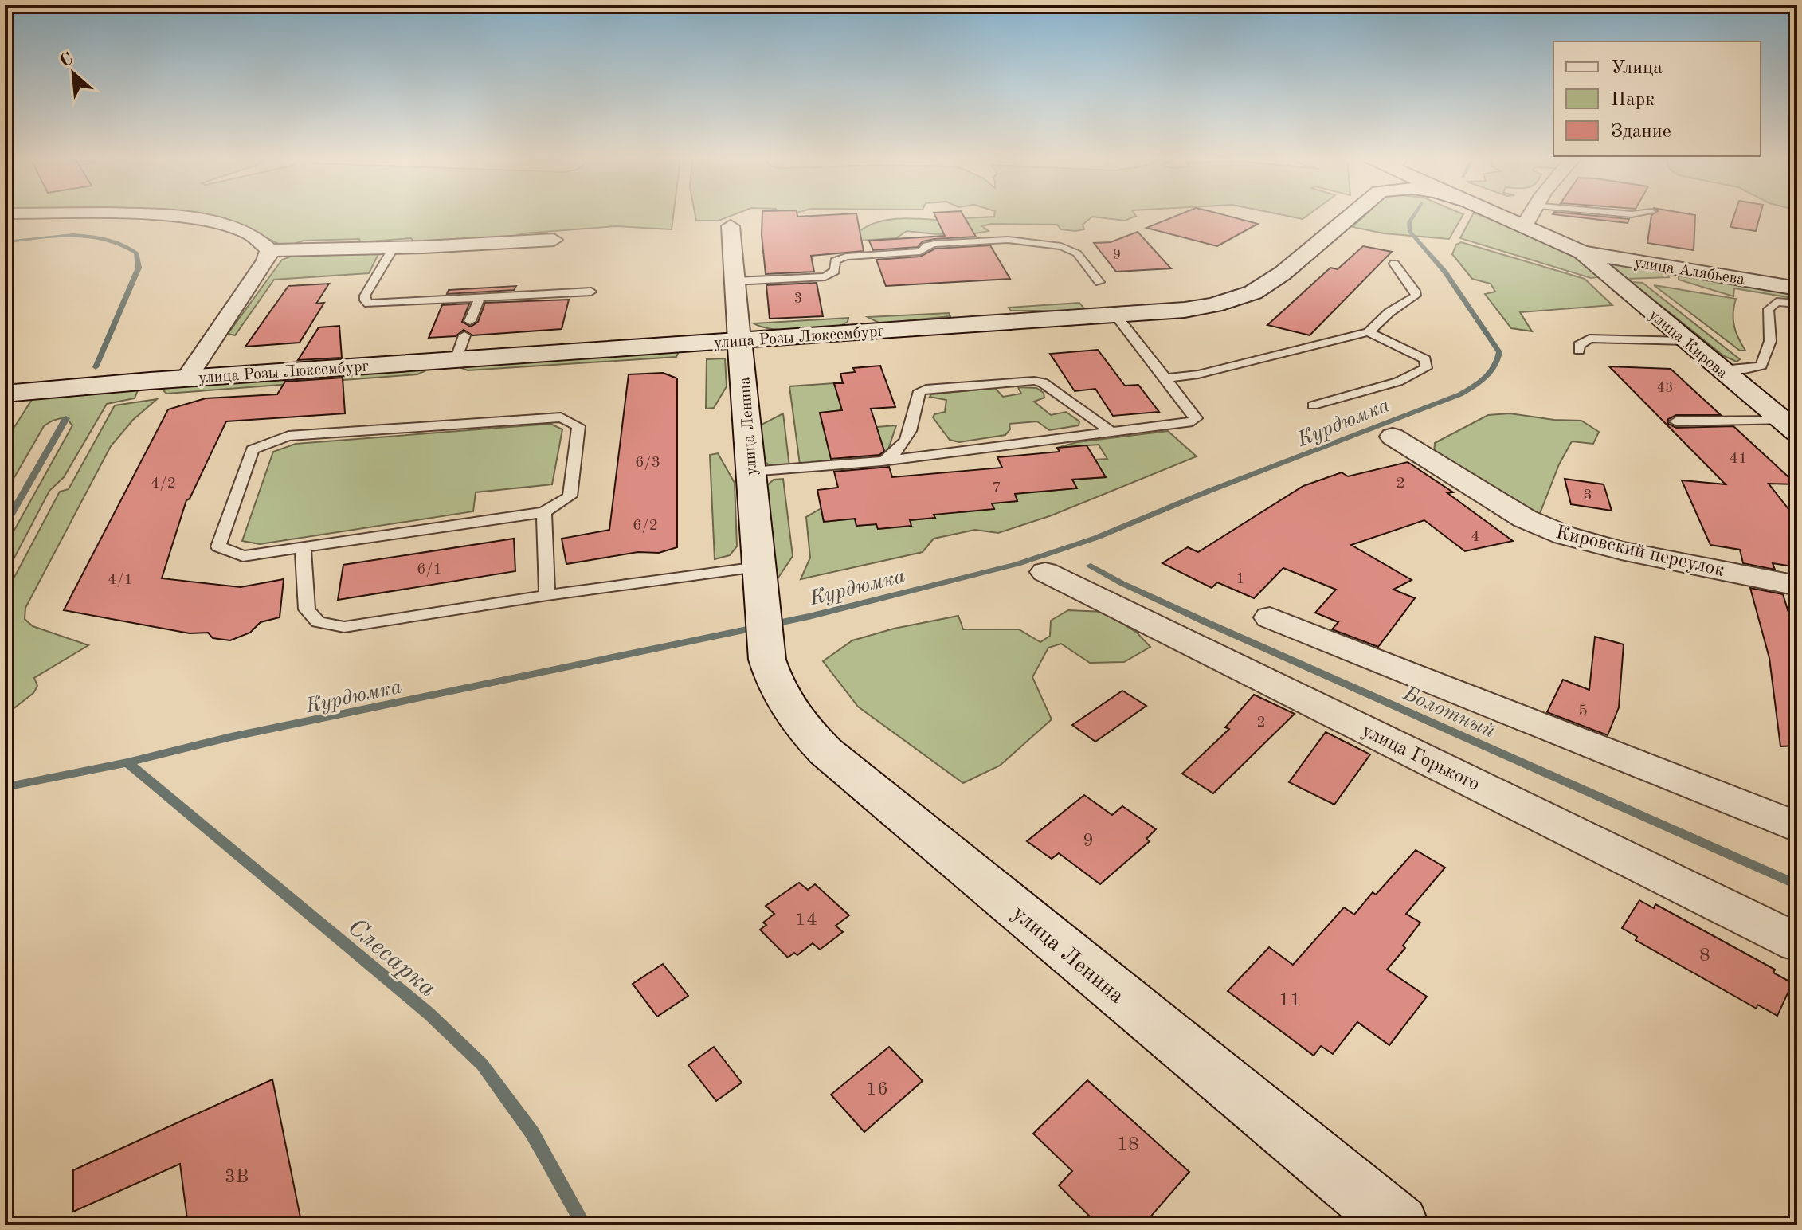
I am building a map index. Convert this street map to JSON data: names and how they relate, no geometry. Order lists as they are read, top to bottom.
{
  "streets": {
    "main road": [
      "улица Алябьева",
      "улица Розы Люксембург",
      "улица Кирова",
      "улица Ленина"
    ],
    "street": ["Кировский переулок", "улица Горького"]
  },
  "crossings": [
    ["улица Алябьева", "улица Кирова"],
    ["улица Розы Люксембург", "улица Ленина"]
  ],
  "water": ["Курдюмка", "Болотный", "Слесарка"],
  "house_numbers": [
    "9",
    "3",
    "43",
    "41",
    "6/3",
    "4/2",
    "2",
    "7",
    "3",
    "6/2",
    "4",
    "6/1",
    "1",
    "4/1",
    "5",
    "2",
    "9",
    "14",
    "8",
    "11",
    "16",
    "18",
    "3В"
  ],
  "legend": ["Улица", "Парк", "Здание"],
  "north": "top left"
}
